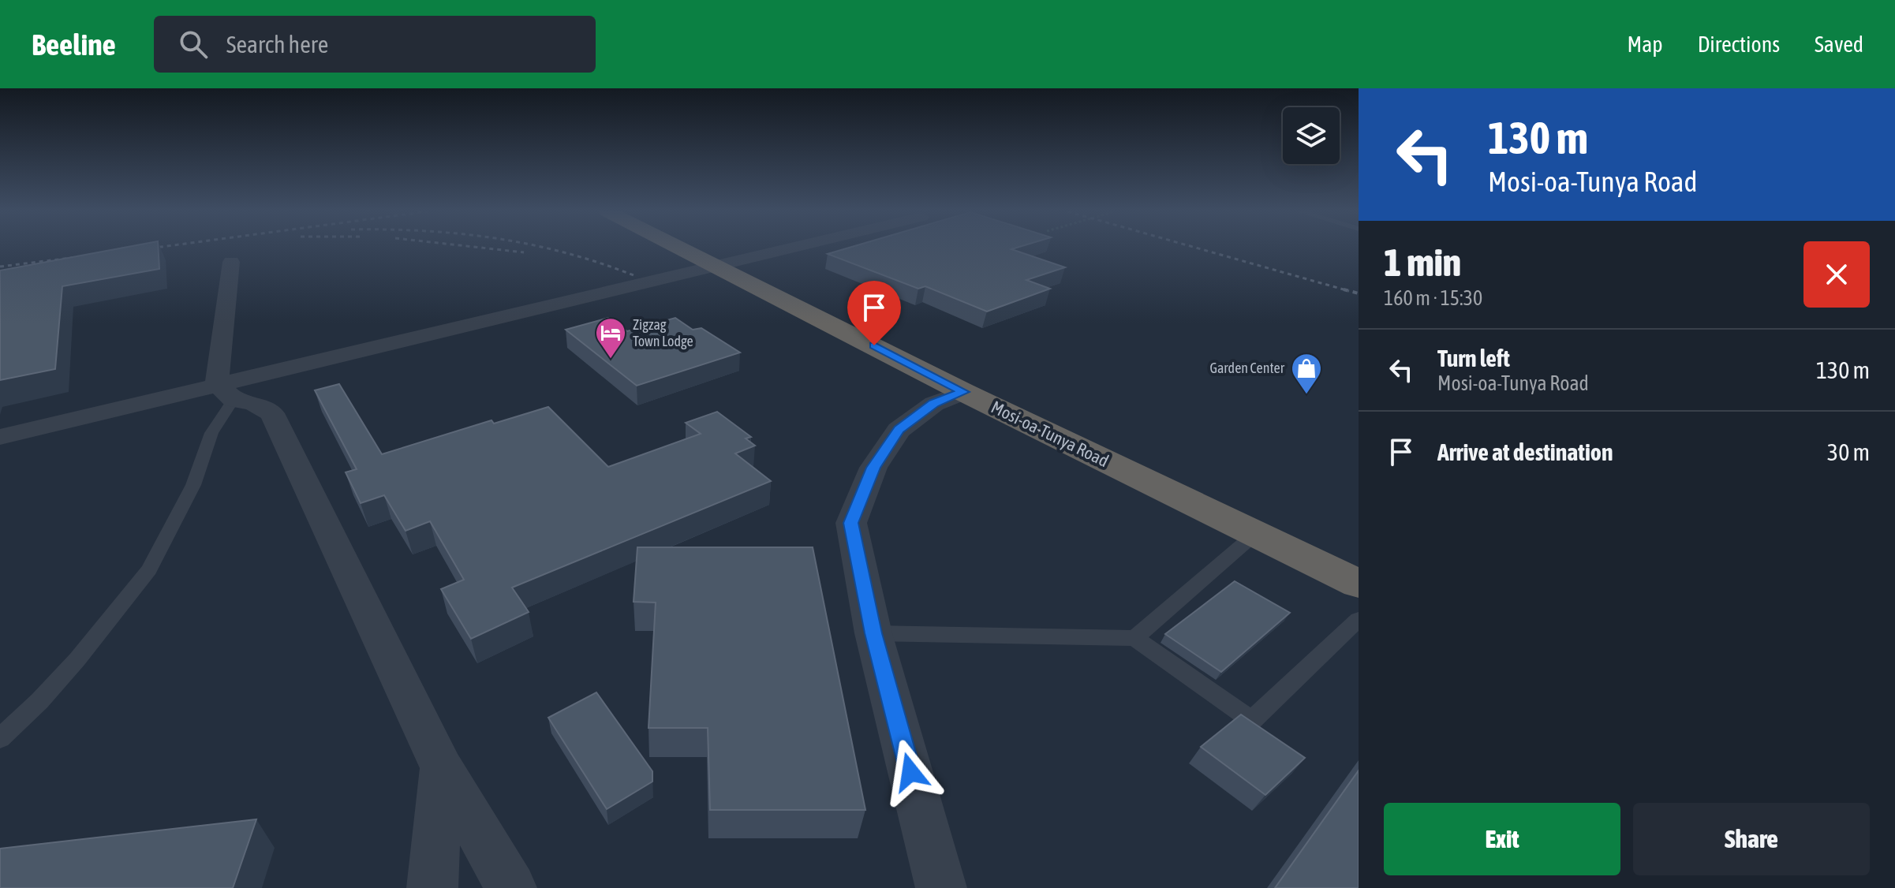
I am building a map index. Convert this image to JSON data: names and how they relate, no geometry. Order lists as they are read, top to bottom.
{
  "streets": {
    "highway": ["Mosi-oa-Tunya Road"]
  },
  "places": {
    "hotel": ["Zigzag Town Lodge"],
    "shop": ["Garden Center"]
  },
  "page": {
    "header": "Beeline",
    "search": "Search here",
    "nav": ["Map", "Directions", "Saved"],
    "turn": ["130 m", "Mosi-oa-Tunya Road"],
    "heading": ["1 min", "160 m · 15:30"],
    "list": [
      {
        "name": "Turn left",
        "note": "Mosi-oa-Tunya Road",
        "value": "130 m"
      },
      {
        "name": "Arrive at destination",
        "value": "30 m"
      }
    ],
    "buttons": ["Exit", "Share"]
  }
}
